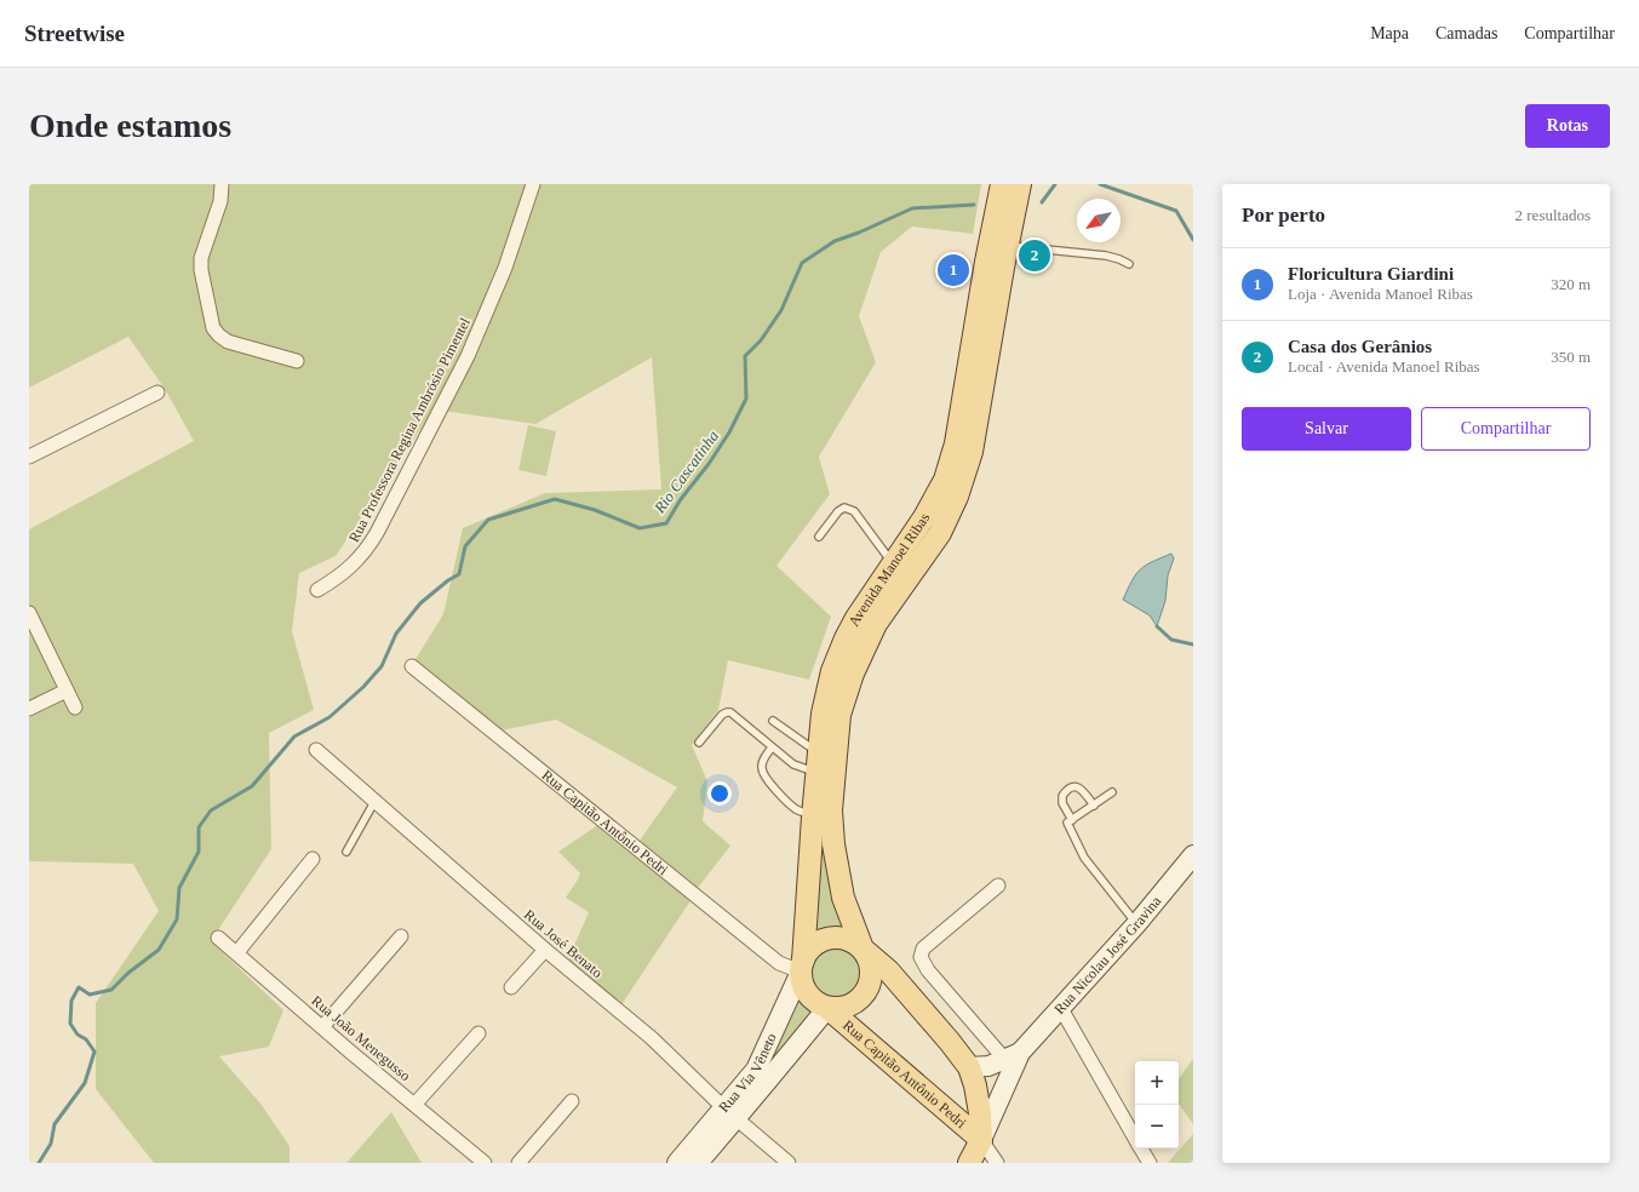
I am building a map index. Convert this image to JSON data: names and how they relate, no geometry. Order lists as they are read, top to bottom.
{
  "streets": {
    "main road": [
      "Avenida Manoel Ribas",
      "Rua Capitão Antônio Pedri",
      "Rua Nicolau José Gravina",
      "Rua Via Vêneto"
    ],
    "street": ["Rua Professora Regina Ambrósio Pimentel", "Rua José Benato", "Rua João Menegusso"]
  },
  "crossings": [
    ["Avenida Manoel Ribas", "Rua Capitão Antônio Pedri"],
    ["Avenida Manoel Ribas", "Rua Nicolau José Gravina"],
    ["Avenida Manoel Ribas", "Rua Via Vêneto"],
    ["Rua Capitão Antônio Pedri", "Rua Nicolau José Gravina"],
    ["Rua Capitão Antônio Pedri", "Rua Via Vêneto"],
    ["Rua José Benato", "Rua Via Vêneto"]
  ],
  "water": ["Rio Cascatinha"],
  "north": "bottom left",
  "page": {
    "header": "Streetwise",
    "nav": ["Mapa", "Camadas", "Compartilhar"],
    "buttons": [
      "Rotas",
      ["Salvar", "Compartilhar"]
    ],
    "title": "Onde estamos",
    "heading": ["Por perto", "2 resultados"],
    "pins": ["2", "1"],
    "list": [
      {
        "mark": "1",
        "name": "Floricultura Giardini",
        "note": "Loja · Avenida Manoel Ribas",
        "value": "320 m"
      },
      {
        "mark": "2",
        "name": "Casa dos Gerânios",
        "note": "Local · Avenida Manoel Ribas",
        "value": "350 m"
      }
    ],
    "map_buttons": ["+", "−"]
  }
}
